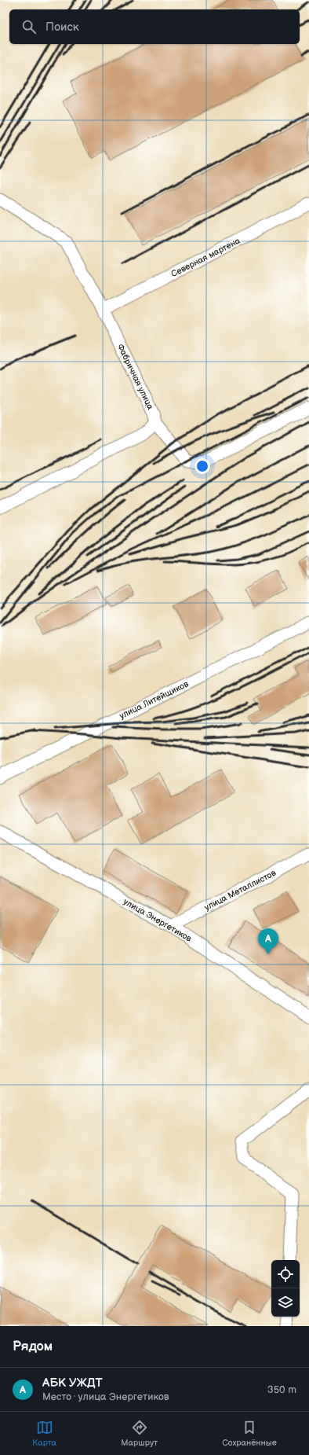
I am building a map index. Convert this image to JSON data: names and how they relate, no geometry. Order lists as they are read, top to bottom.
{
  "streets": {
    "street": [
      "Северная мартена",
      "Фабричная улица",
      "улица Литейщиков",
      "улица Металлистов",
      "улица Энергетиков"
    ]
  },
  "crossings": [
    ["Северная мартена", "Фабричная улица"],
    ["улица Металлистов", "улица Энергетиков"]
  ],
  "page": {
    "search": "Поиск",
    "pins": "A",
    "heading": "Рядом",
    "list": [
      {
        "mark": "A",
        "name": "АБК УЖДТ",
        "note": "Место · улица Энергетиков",
        "value": "350 m"
      }
    ],
    "nav": ["Карта", "Маршрут", "Сохранённые"]
  }
}
